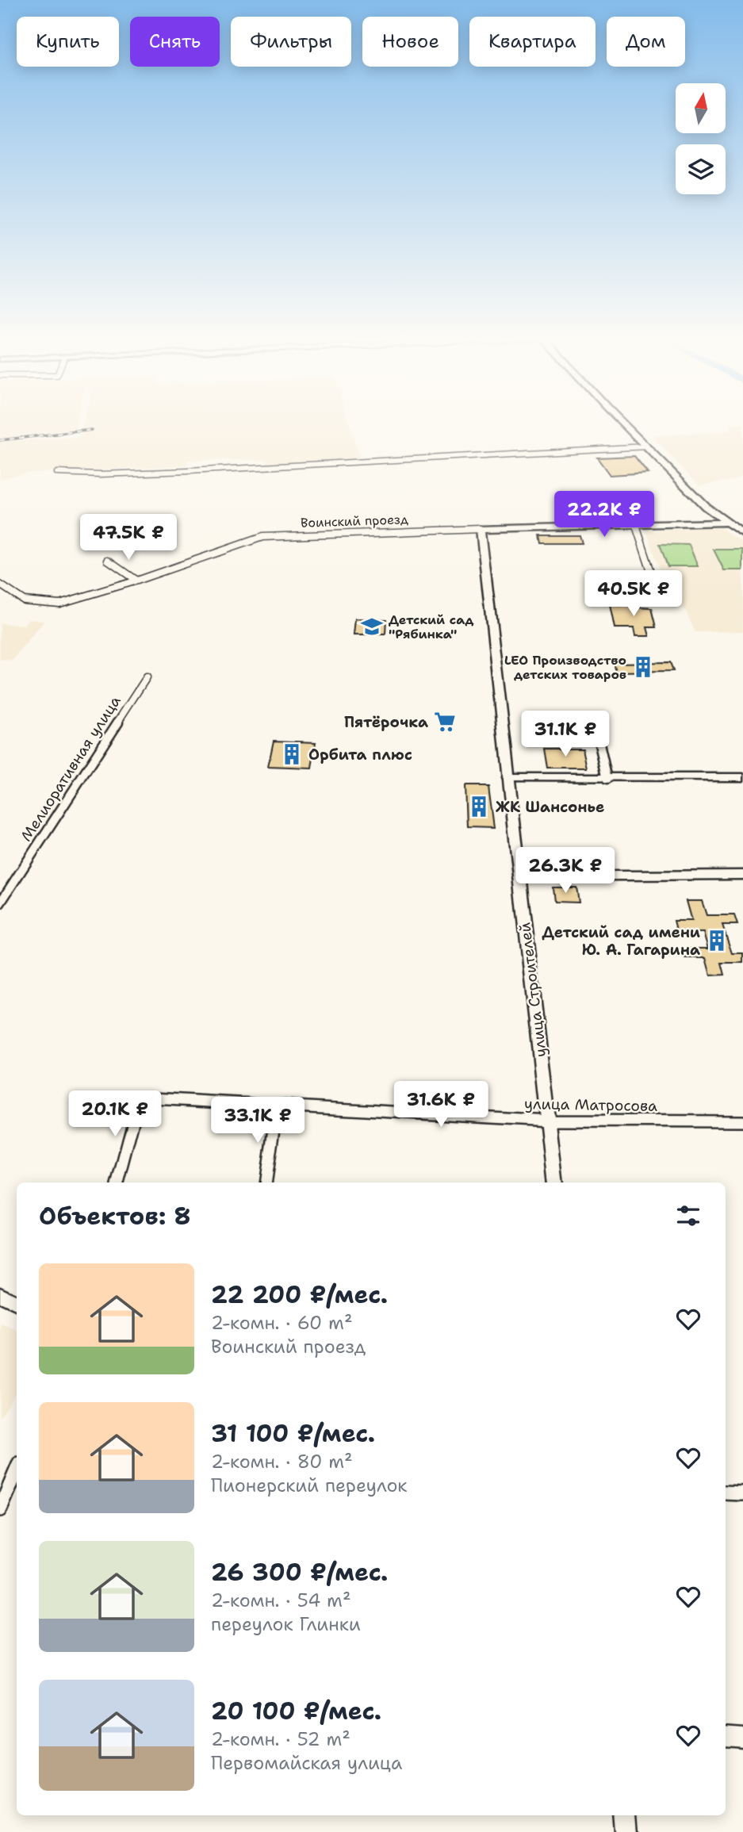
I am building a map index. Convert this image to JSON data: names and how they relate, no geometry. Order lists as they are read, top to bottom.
{
  "streets": {
    "main road": ["Воинский проезд", "улица Строителей"],
    "street": ["Мелиоративная улица", "улица Матросова"]
  },
  "crossings": [
    ["Воинский проезд", "улица Строителей"],
    ["улица Строителей", "улица Матросова"]
  ],
  "places": {
    "school or university": ["Детский сад \"Рябинка\""],
    "building": [
      "LEO Производство детских товаров",
      "Орбита плюс",
      "ЖК Шансонье",
      "Детский сад имени Ю. А. Гагарина"
    ],
    "supermarket": ["Пятёрочка"]
  },
  "north": "top",
  "page": {
    "chip": [
      "Купить",
      "Снять",
      "Фильтры",
      "Новое",
      "Квартира",
      "Дом"
    ],
    "price": [
      "22.2K ₽",
      "47.5K ₽",
      "40.5K ₽",
      "31.1K ₽",
      "26.3K ₽",
      "31.6K ₽",
      "20.1K ₽",
      "33.1K ₽"
    ],
    "heading": "Объектов: 8",
    "list": [
      {
        "name": "22 200 ₽/мес.",
        "note": "2-комн. · 60 m² · Воинский проезд"
      },
      {
        "name": "31 100 ₽/мес.",
        "note": "2-комн. · 80 m² · Пионерский переулок"
      },
      {
        "name": "26 300 ₽/мес.",
        "note": "2-комн. · 54 m² · переулок Глинки"
      },
      {
        "name": "20 100 ₽/мес.",
        "note": "2-комн. · 52 m² · Первомайская улица"
      }
    ]
  }
}
